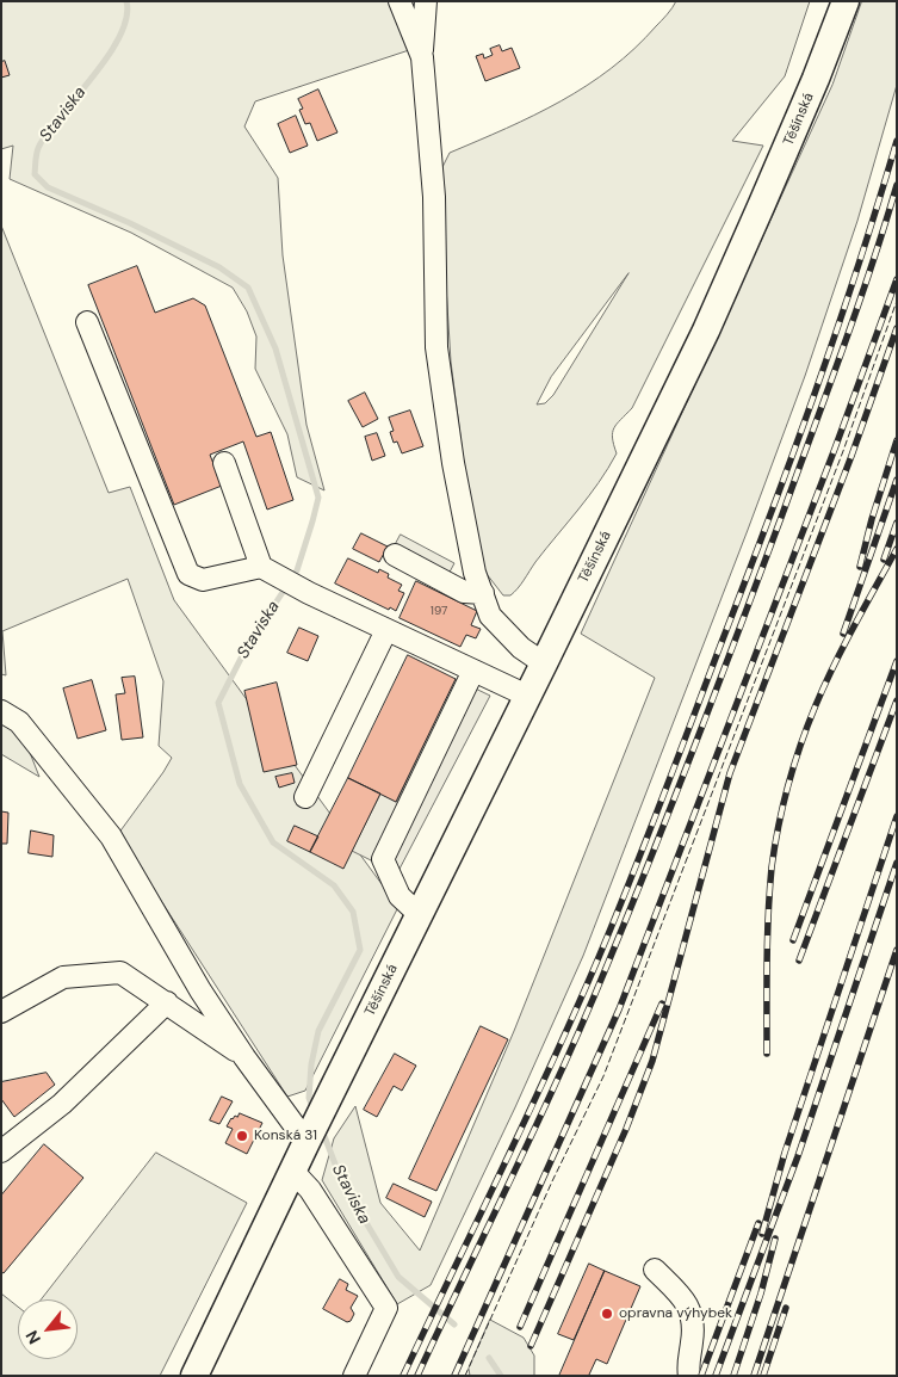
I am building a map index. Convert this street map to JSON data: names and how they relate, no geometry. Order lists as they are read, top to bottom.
{
  "streets": {
    "main road": ["Těšínská"]
  },
  "water": ["Staviska"],
  "places": ["Konská 31", "opravna výhybek"],
  "house_numbers": ["197"],
  "north": "bottom left"
}
